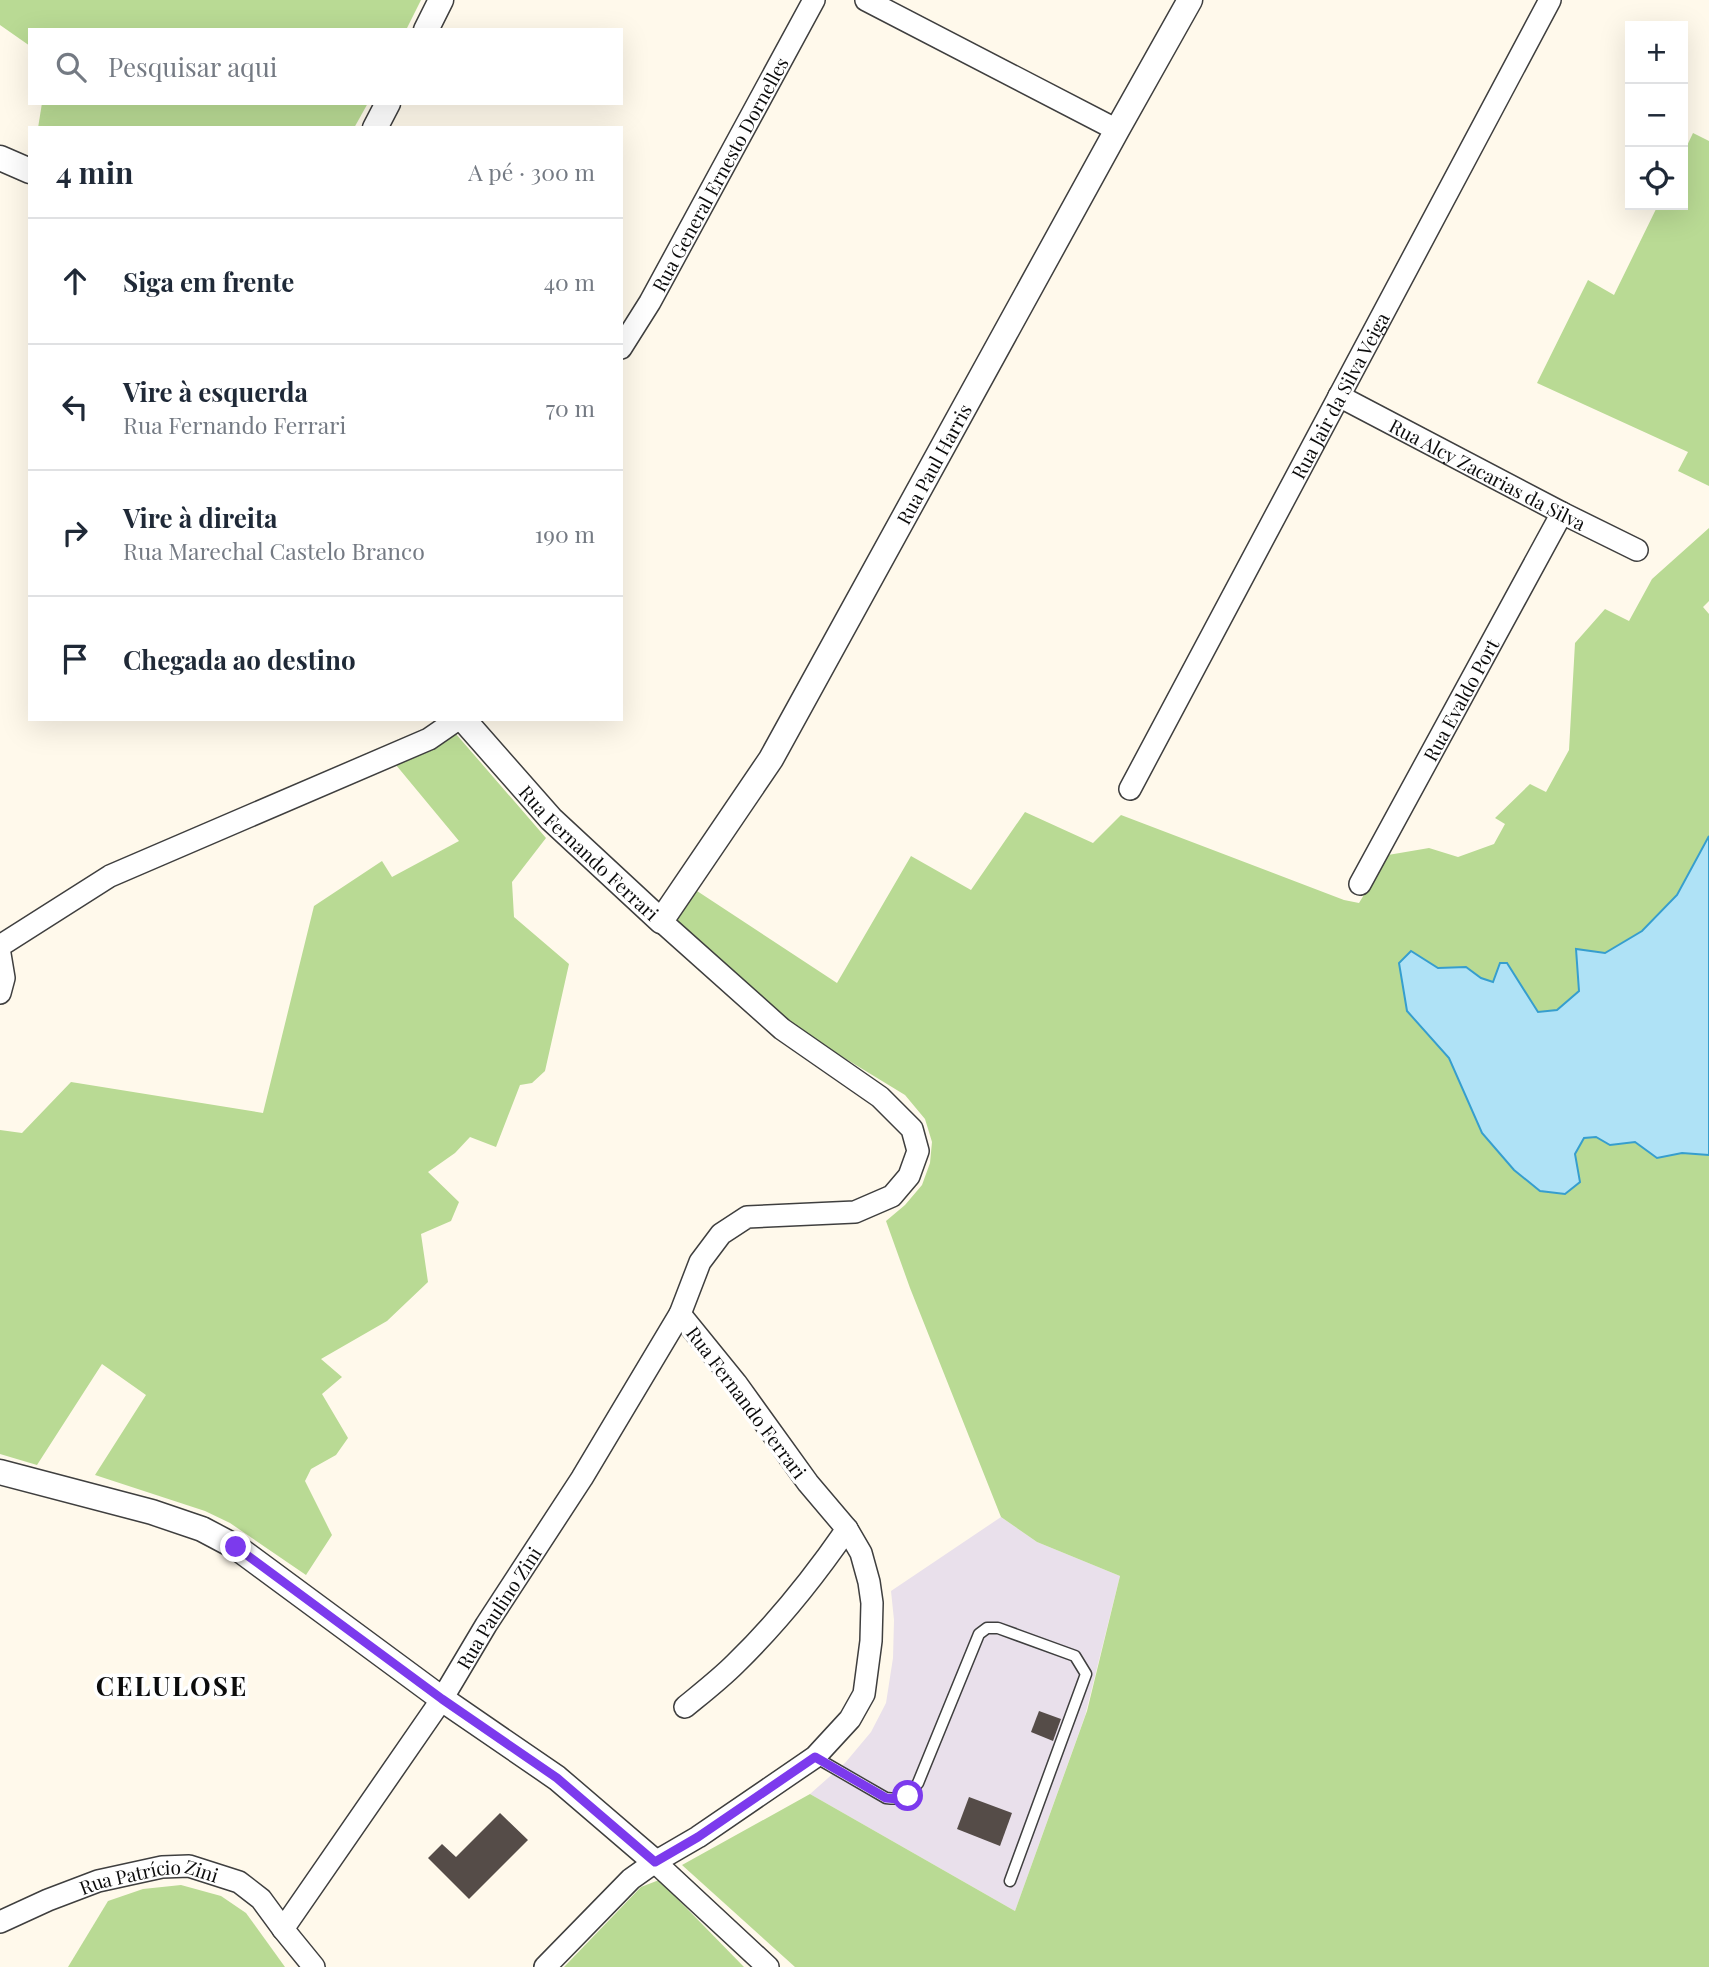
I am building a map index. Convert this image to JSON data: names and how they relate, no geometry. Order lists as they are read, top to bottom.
{
  "streets": {
    "street": [
      "Rua General Ernesto Dornelles",
      "Rua Jair da Silva Veiga",
      "Rua Paul Harris",
      "Rua Alcy Zacarias da Silva",
      "Rua Evaldo Port",
      "Rua Fernando Ferrari",
      "Rua Paulino Zini",
      "Rua Patrício Zini"
    ]
  },
  "crossings": [
    ["Rua Jair da Silva Veiga", "Rua Alcy Zacarias da Silva"],
    ["Rua Paul Harris", "Rua Fernando Ferrari"],
    ["Rua Alcy Zacarias da Silva", "Rua Evaldo Port"],
    ["Rua Fernando Ferrari", "Rua Paulino Zini"],
    ["Rua Paulino Zini", "Rua Patrício Zini"]
  ],
  "districts": ["CELULOSE"],
  "page": {
    "map_buttons": ["+", "−"],
    "search": "Pesquisar aqui",
    "heading": ["4 min", "A pé · 300 m"],
    "list": [
      ["Siga em frente", "40 m"],
      ["Vire à esquerda", "Rua Fernando Ferrari", "70 m"],
      ["Vire à direita", "Rua Marechal Castelo Branco", "190 m"],
      "Chegada ao destino"
    ]
  }
}
